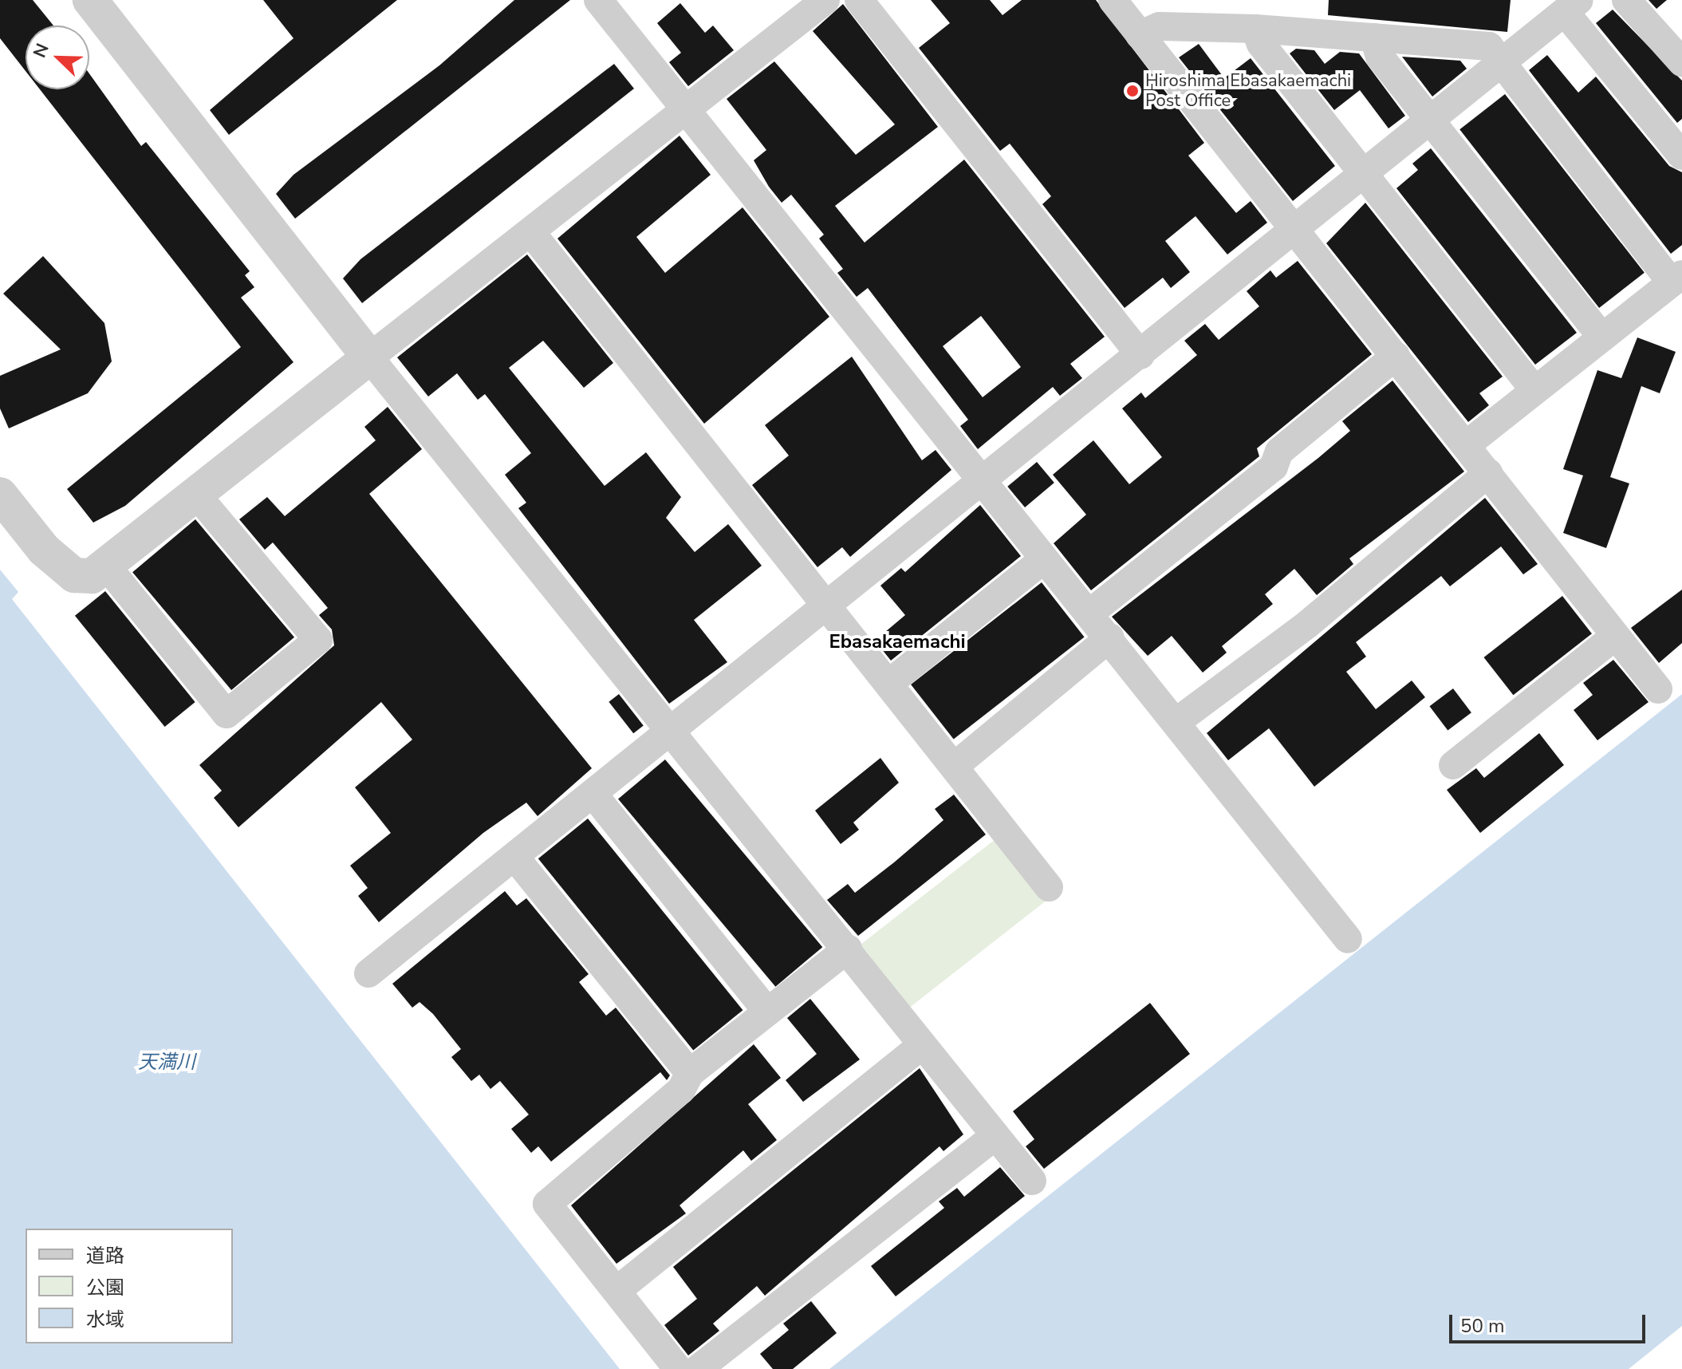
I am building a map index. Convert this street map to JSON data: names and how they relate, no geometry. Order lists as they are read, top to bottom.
{
  "districts": ["Ebasakaemachi"],
  "water": ["天満川"],
  "places": ["Hiroshima Ebasakaemachi Post Office"],
  "legend": ["道路", "公園", "水域"],
  "scale_bar": "50 m",
  "north": "top left"
}
